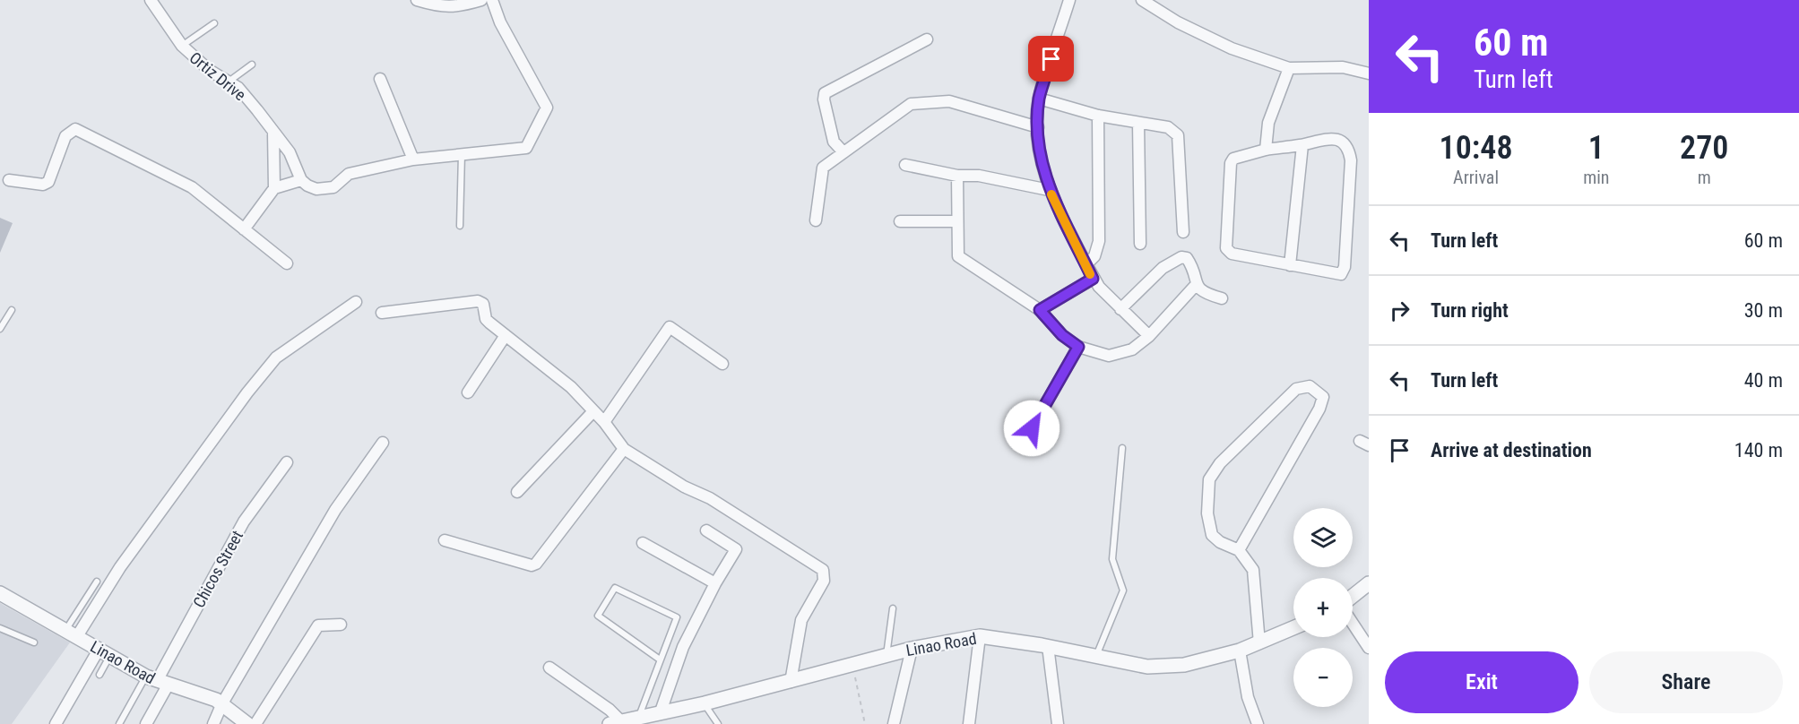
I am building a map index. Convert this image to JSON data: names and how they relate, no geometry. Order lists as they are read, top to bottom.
{
  "streets": {
    "street": ["Ortiz Drive", "Chicos Street", "Linao Road"]
  },
  "crossings": [
    ["Chicos Street", "Linao Road"]
  ],
  "page": {
    "turn": ["60 m", "Turn left"],
    "eta": [
      "10:48",
      "Arrival",
      "1",
      "min",
      "270",
      "m"
    ],
    "list": [
      {
        "name": "Turn left",
        "value": "60 m"
      },
      {
        "name": "Turn right",
        "value": "30 m"
      },
      {
        "name": "Turn left",
        "value": "40 m"
      },
      {
        "name": "Arrive at destination",
        "value": "140 m"
      }
    ],
    "map_buttons": ["+", "−"],
    "buttons": ["Exit", "Share"]
  }
}
